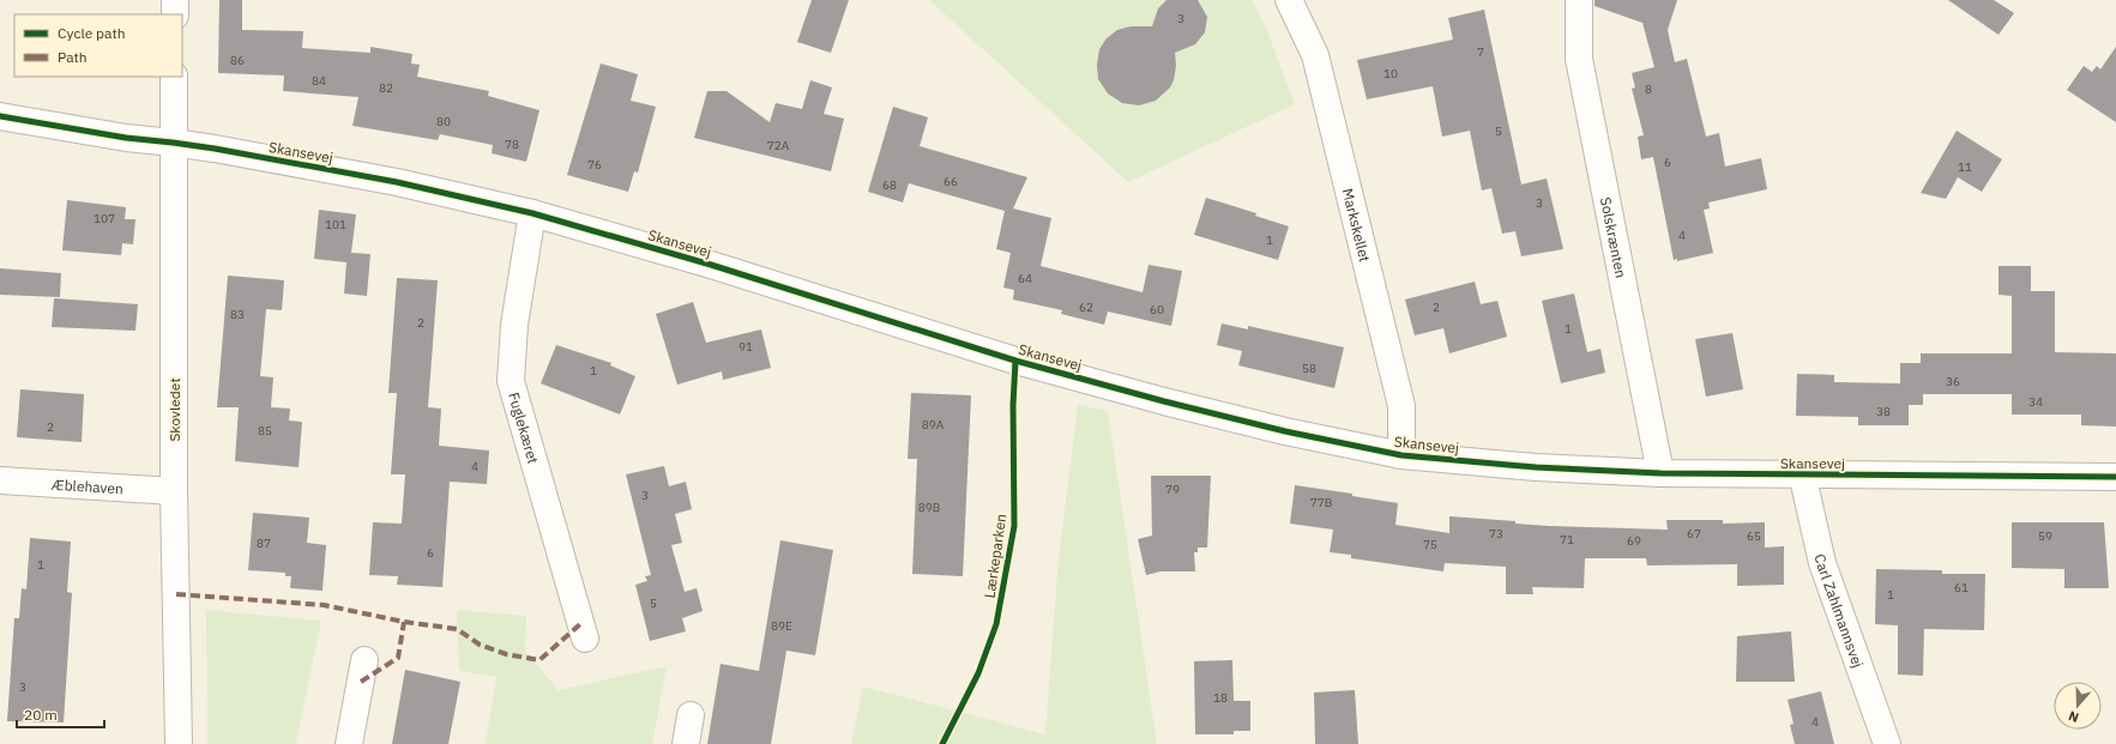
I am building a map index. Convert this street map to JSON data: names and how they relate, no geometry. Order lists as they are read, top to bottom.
{
  "streets": {
    "street": [
      "Skansevej",
      "Markskellet",
      "Solskrænten",
      "Skovledet",
      "Fuglekæret",
      "Æblehaven",
      "Carl Zahlmannsvej"
    ],
    "cycle path": ["Lærkeparken"]
  },
  "crossings": [
    ["Skansevej", "Markskellet"],
    ["Skansevej", "Solskrænten"],
    ["Skansevej", "Skovledet"],
    ["Skansevej", "Fuglekæret"],
    ["Skansevej", "Carl Zahlmannsvej"],
    ["Skovledet", "Æblehaven"]
  ],
  "house_numbers": [
    "3",
    "7",
    "86",
    "10",
    "84",
    "82",
    "8",
    "80",
    "5",
    "78",
    "72A",
    "6",
    "76",
    "11",
    "66",
    "68",
    "3",
    "107",
    "101",
    "4",
    "1",
    "64",
    "62",
    "2",
    "60",
    "83",
    "2",
    "1",
    "91",
    "58",
    "1",
    "36",
    "34",
    "38",
    "89A",
    "2",
    "85",
    "4",
    "79",
    "3",
    "77B",
    "89B",
    "73",
    "67",
    "65",
    "59",
    "71",
    "69",
    "87",
    "75",
    "6",
    "1",
    "61",
    "1",
    "5",
    "89E",
    "3",
    "18",
    "4"
  ],
  "legend": ["Cycle path", "Path"],
  "scale_bar": "20 m",
  "north": "bottom"
}
